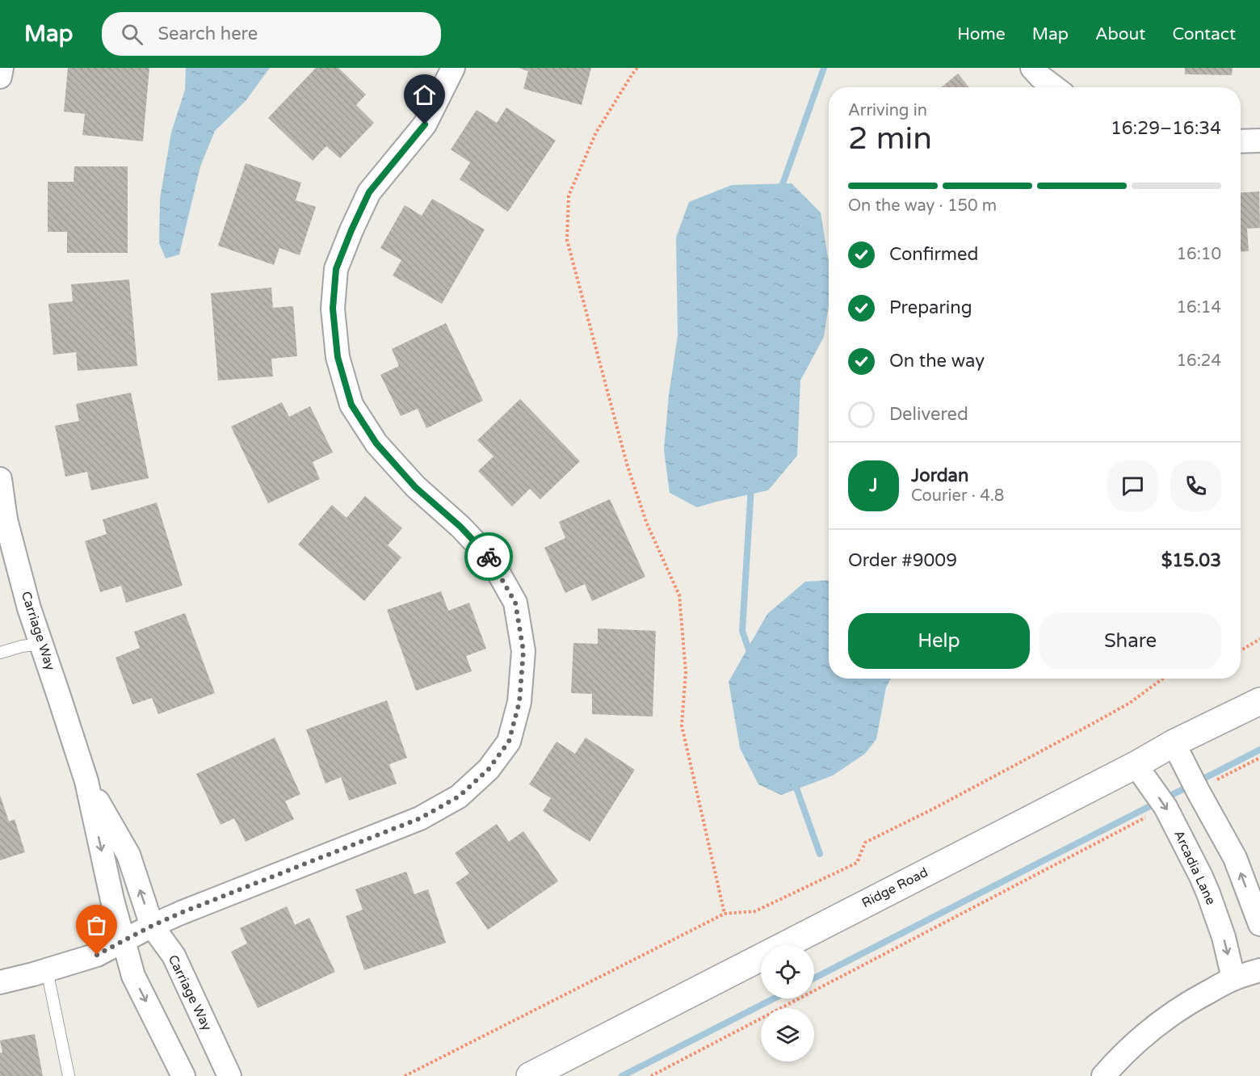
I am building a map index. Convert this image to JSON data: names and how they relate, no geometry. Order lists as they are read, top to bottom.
{
  "streets": {
    "street": ["Carriage Way", "Arcadia Lane", "Ridge Road"]
  },
  "crossings": [
    ["Arcadia Lane", "Ridge Road"]
  ],
  "page": {
    "header": "Map",
    "search": "Search here",
    "nav": [
      "Home",
      "Map",
      "About",
      "Contact"
    ],
    "heading": ["2 min", "Arriving in", "16:29–16:34"],
    "panel": [
      "Jordan",
      "Courier · 4.8",
      "Order #9009",
      "$15.03"
    ],
    "bar": "On the way · 150 m",
    "list": [
      ["Confirmed", "16:10"],
      ["Preparing", "16:14"],
      ["On the way", "16:24"],
      "Delivered"
    ],
    "round": "J",
    "buttons": ["Help", "Share"]
  }
}
